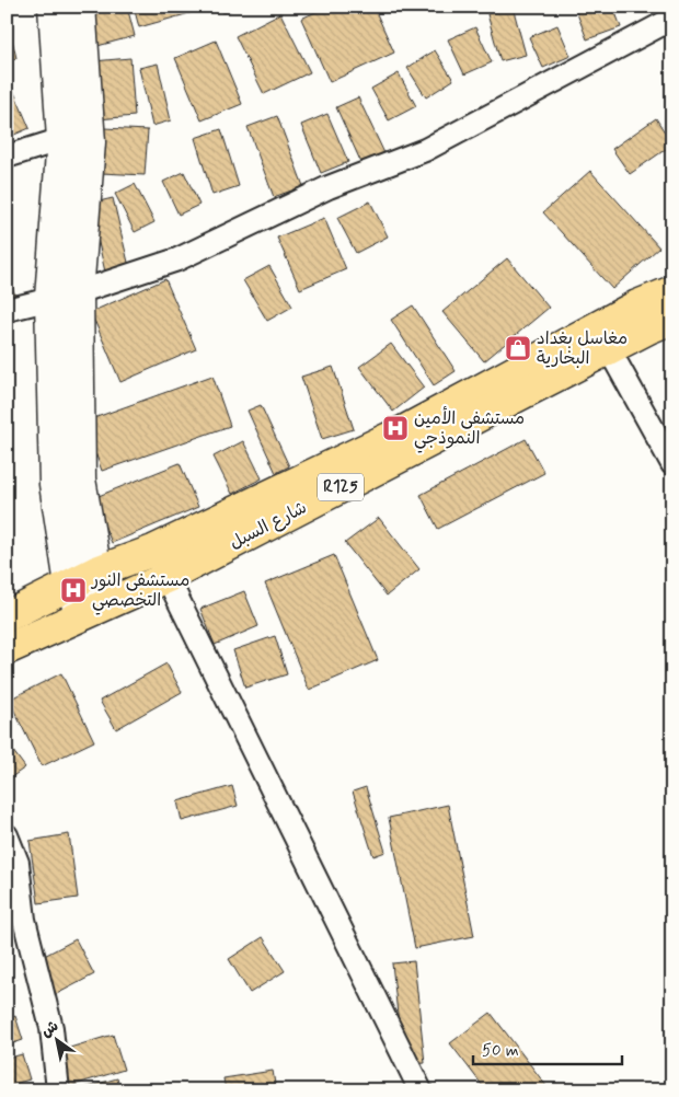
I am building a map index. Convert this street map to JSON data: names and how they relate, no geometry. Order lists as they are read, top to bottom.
{
  "streets": {
    "main road": ["R125", "شارع السبل"]
  },
  "places": {
    "shop": ["مغاسل بغداد البخارية"],
    "hospital": ["مستشفى الأمين النموذجي", "مستشفى النور التخصصي"]
  },
  "scale_bar": "50 m",
  "north": "top left"
}
